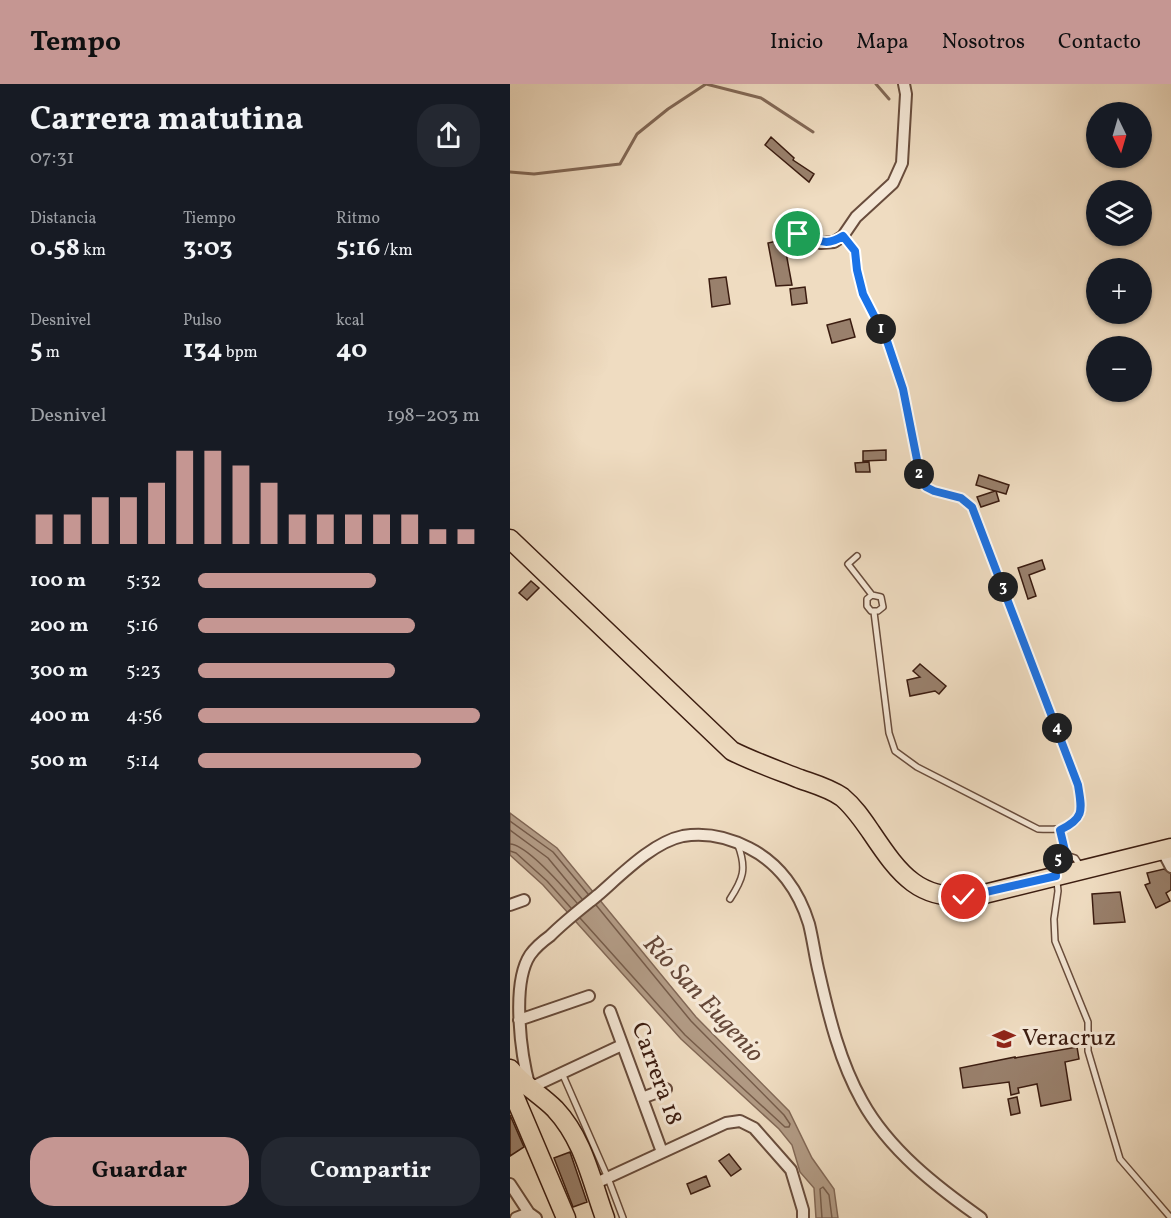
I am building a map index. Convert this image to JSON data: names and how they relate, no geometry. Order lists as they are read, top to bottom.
{
  "streets": {
    "street": ["Carrera 18"]
  },
  "water": ["Río San Eugenio"],
  "places": {
    "school or university": ["Veracruz"]
  },
  "north": "bottom",
  "page": {
    "header": "Tempo",
    "nav": [
      "Inicio",
      "Mapa",
      "Nosotros",
      "Contacto"
    ],
    "heading": ["Carrera matutina", "07:31"],
    "map_buttons": ["+", "−"],
    "stats": [
      ["Distancia", "0.58 km"],
      ["Tiempo", "3:03"],
      ["Ritmo", "5:16 /km"],
      ["Desnivel", "5 m"],
      ["Pulso", "134 bpm"],
      ["kcal", "40"]
    ],
    "pins": [
      "1",
      "2",
      "3",
      "4",
      "5"
    ],
    "chart": ["Desnivel", "198–203 m"],
    "list": [
      {
        "name": "100 m",
        "note": "5:32"
      },
      {
        "name": "200 m",
        "note": "5:16"
      },
      {
        "name": "300 m",
        "note": "5:23"
      },
      {
        "name": "400 m",
        "note": "4:56"
      },
      {
        "name": "500 m",
        "note": "5:14"
      }
    ],
    "buttons": ["Guardar", "Compartir"]
  }
}
